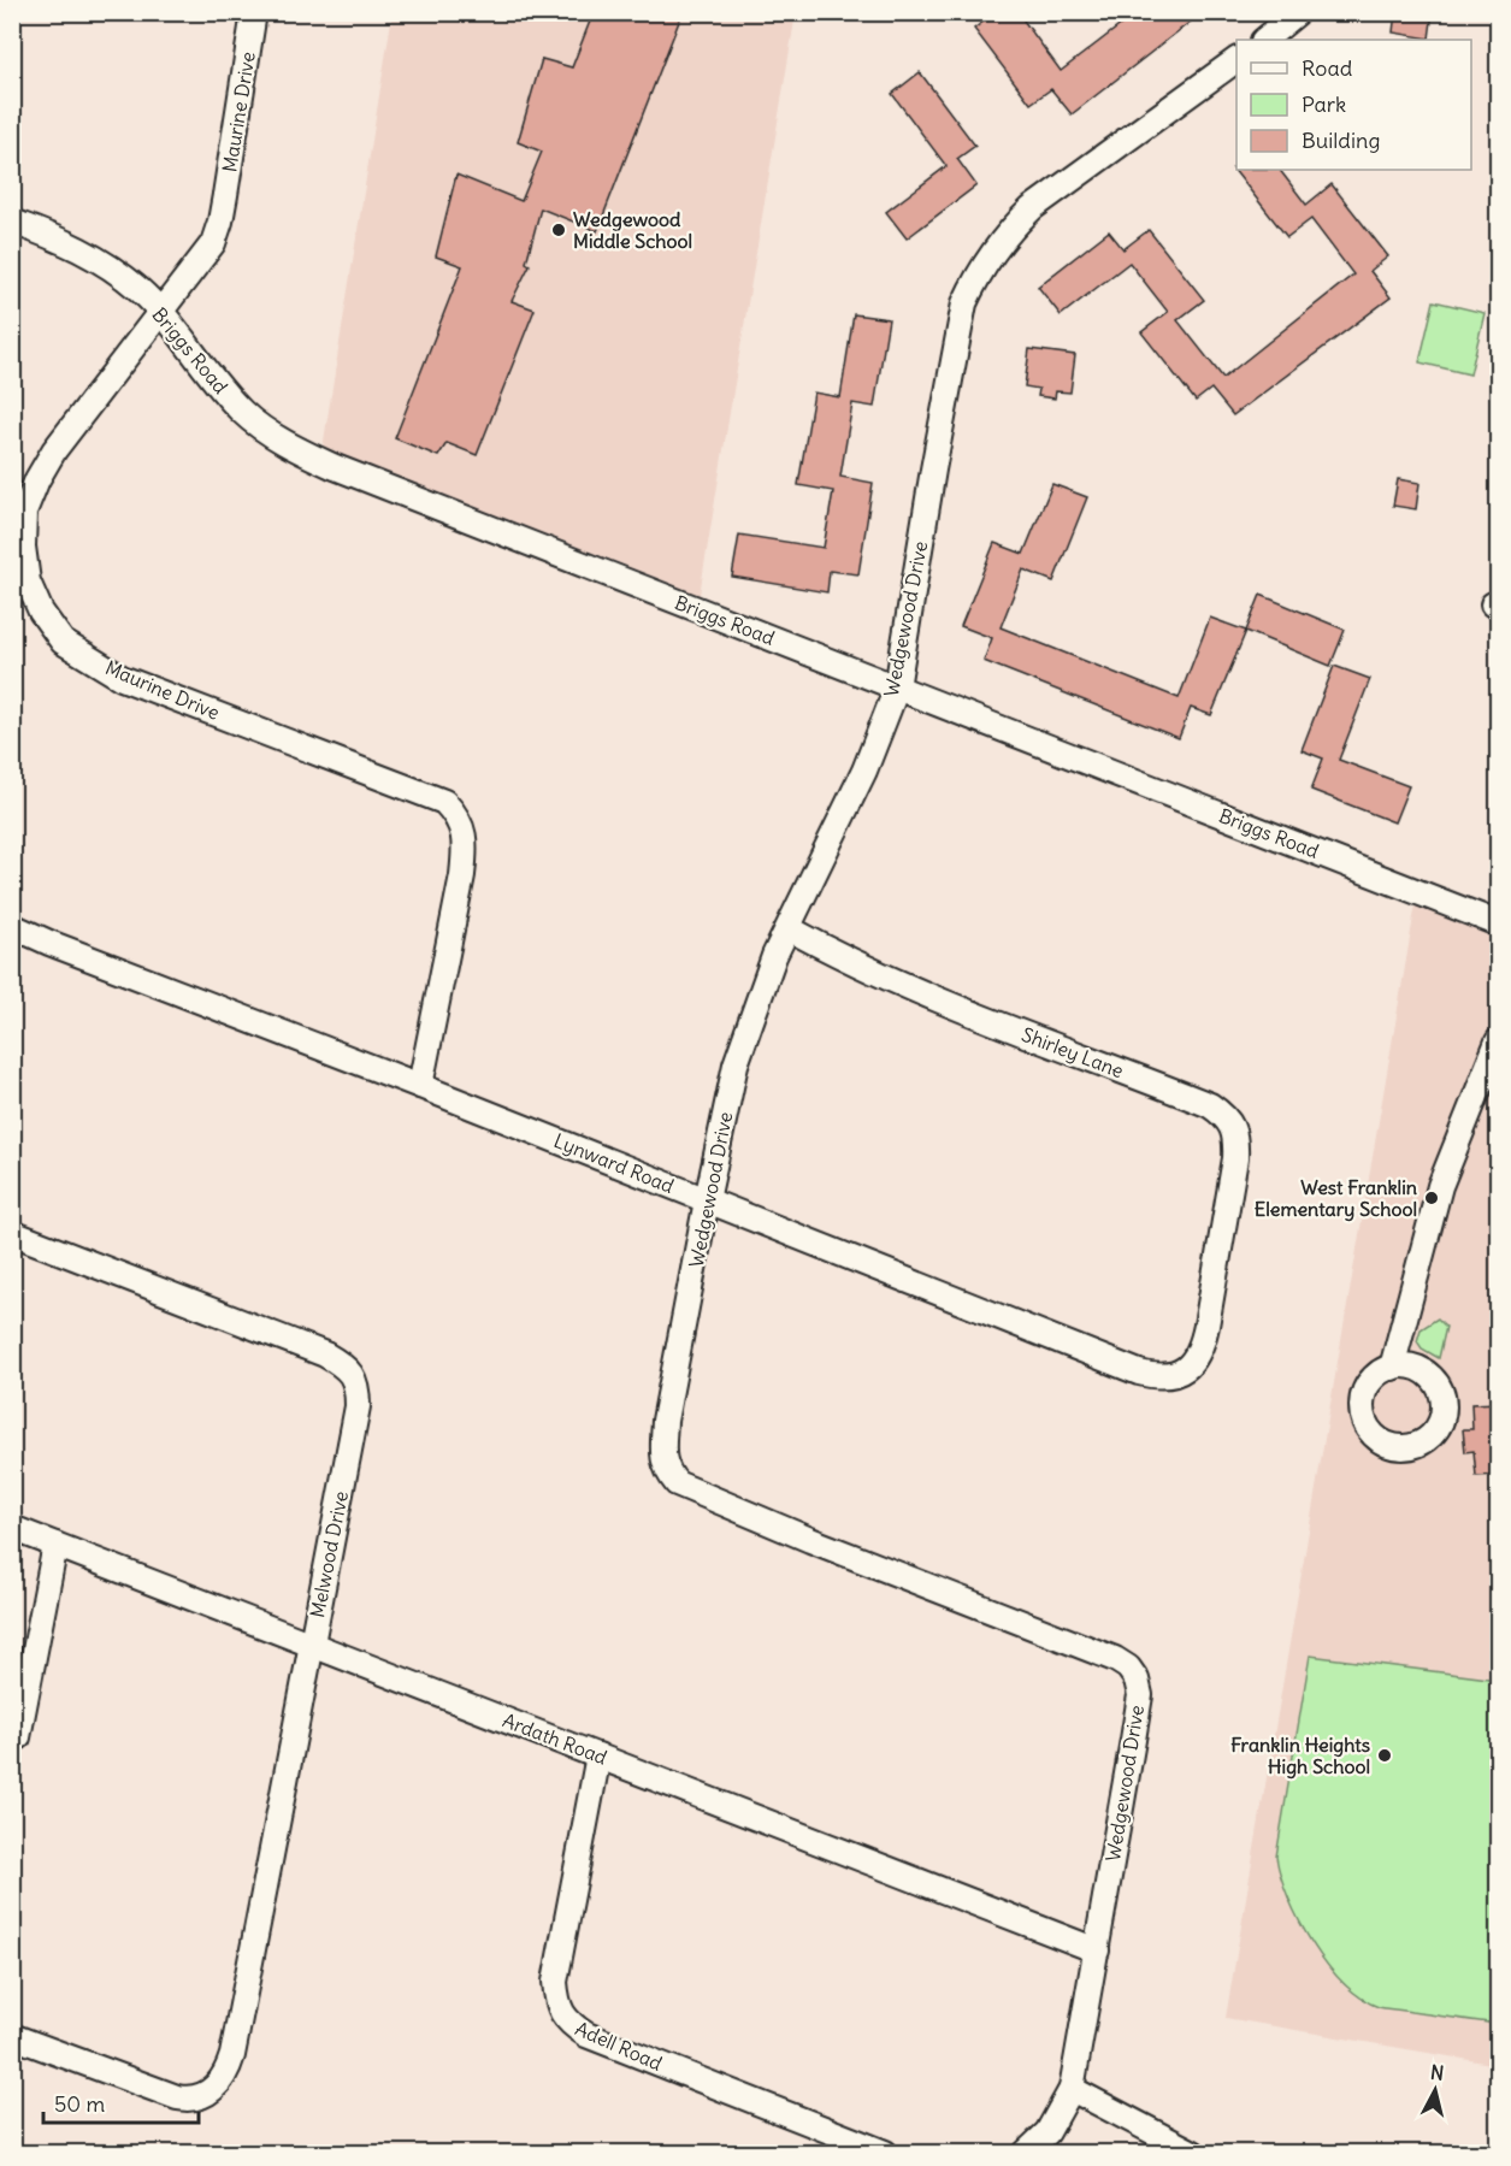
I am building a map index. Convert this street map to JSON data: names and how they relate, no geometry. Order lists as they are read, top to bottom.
{
  "streets": {
    "street": [
      "Maurine Drive",
      "Briggs Road",
      "Wedgewood Drive",
      "Shirley Lane",
      "Lynward Road",
      "Melwood Drive",
      "Ardath Road",
      "Adell Road"
    ]
  },
  "crossings": [
    ["Maurine Drive", "Briggs Road"],
    ["Maurine Drive", "Lynward Road"],
    ["Briggs Road", "Wedgewood Drive"],
    ["Wedgewood Drive", "Shirley Lane"],
    ["Wedgewood Drive", "Lynward Road"],
    ["Wedgewood Drive", "Ardath Road"],
    ["Shirley Lane", "Lynward Road"],
    ["Melwood Drive", "Ardath Road"],
    ["Ardath Road", "Adell Road"]
  ],
  "places": ["Wedgewood Middle School", "West Franklin Elementary School", "Franklin Heights High School"],
  "legend": ["Road", "Park", "Building"],
  "scale_bar": "50 m",
  "north": "top"
}
